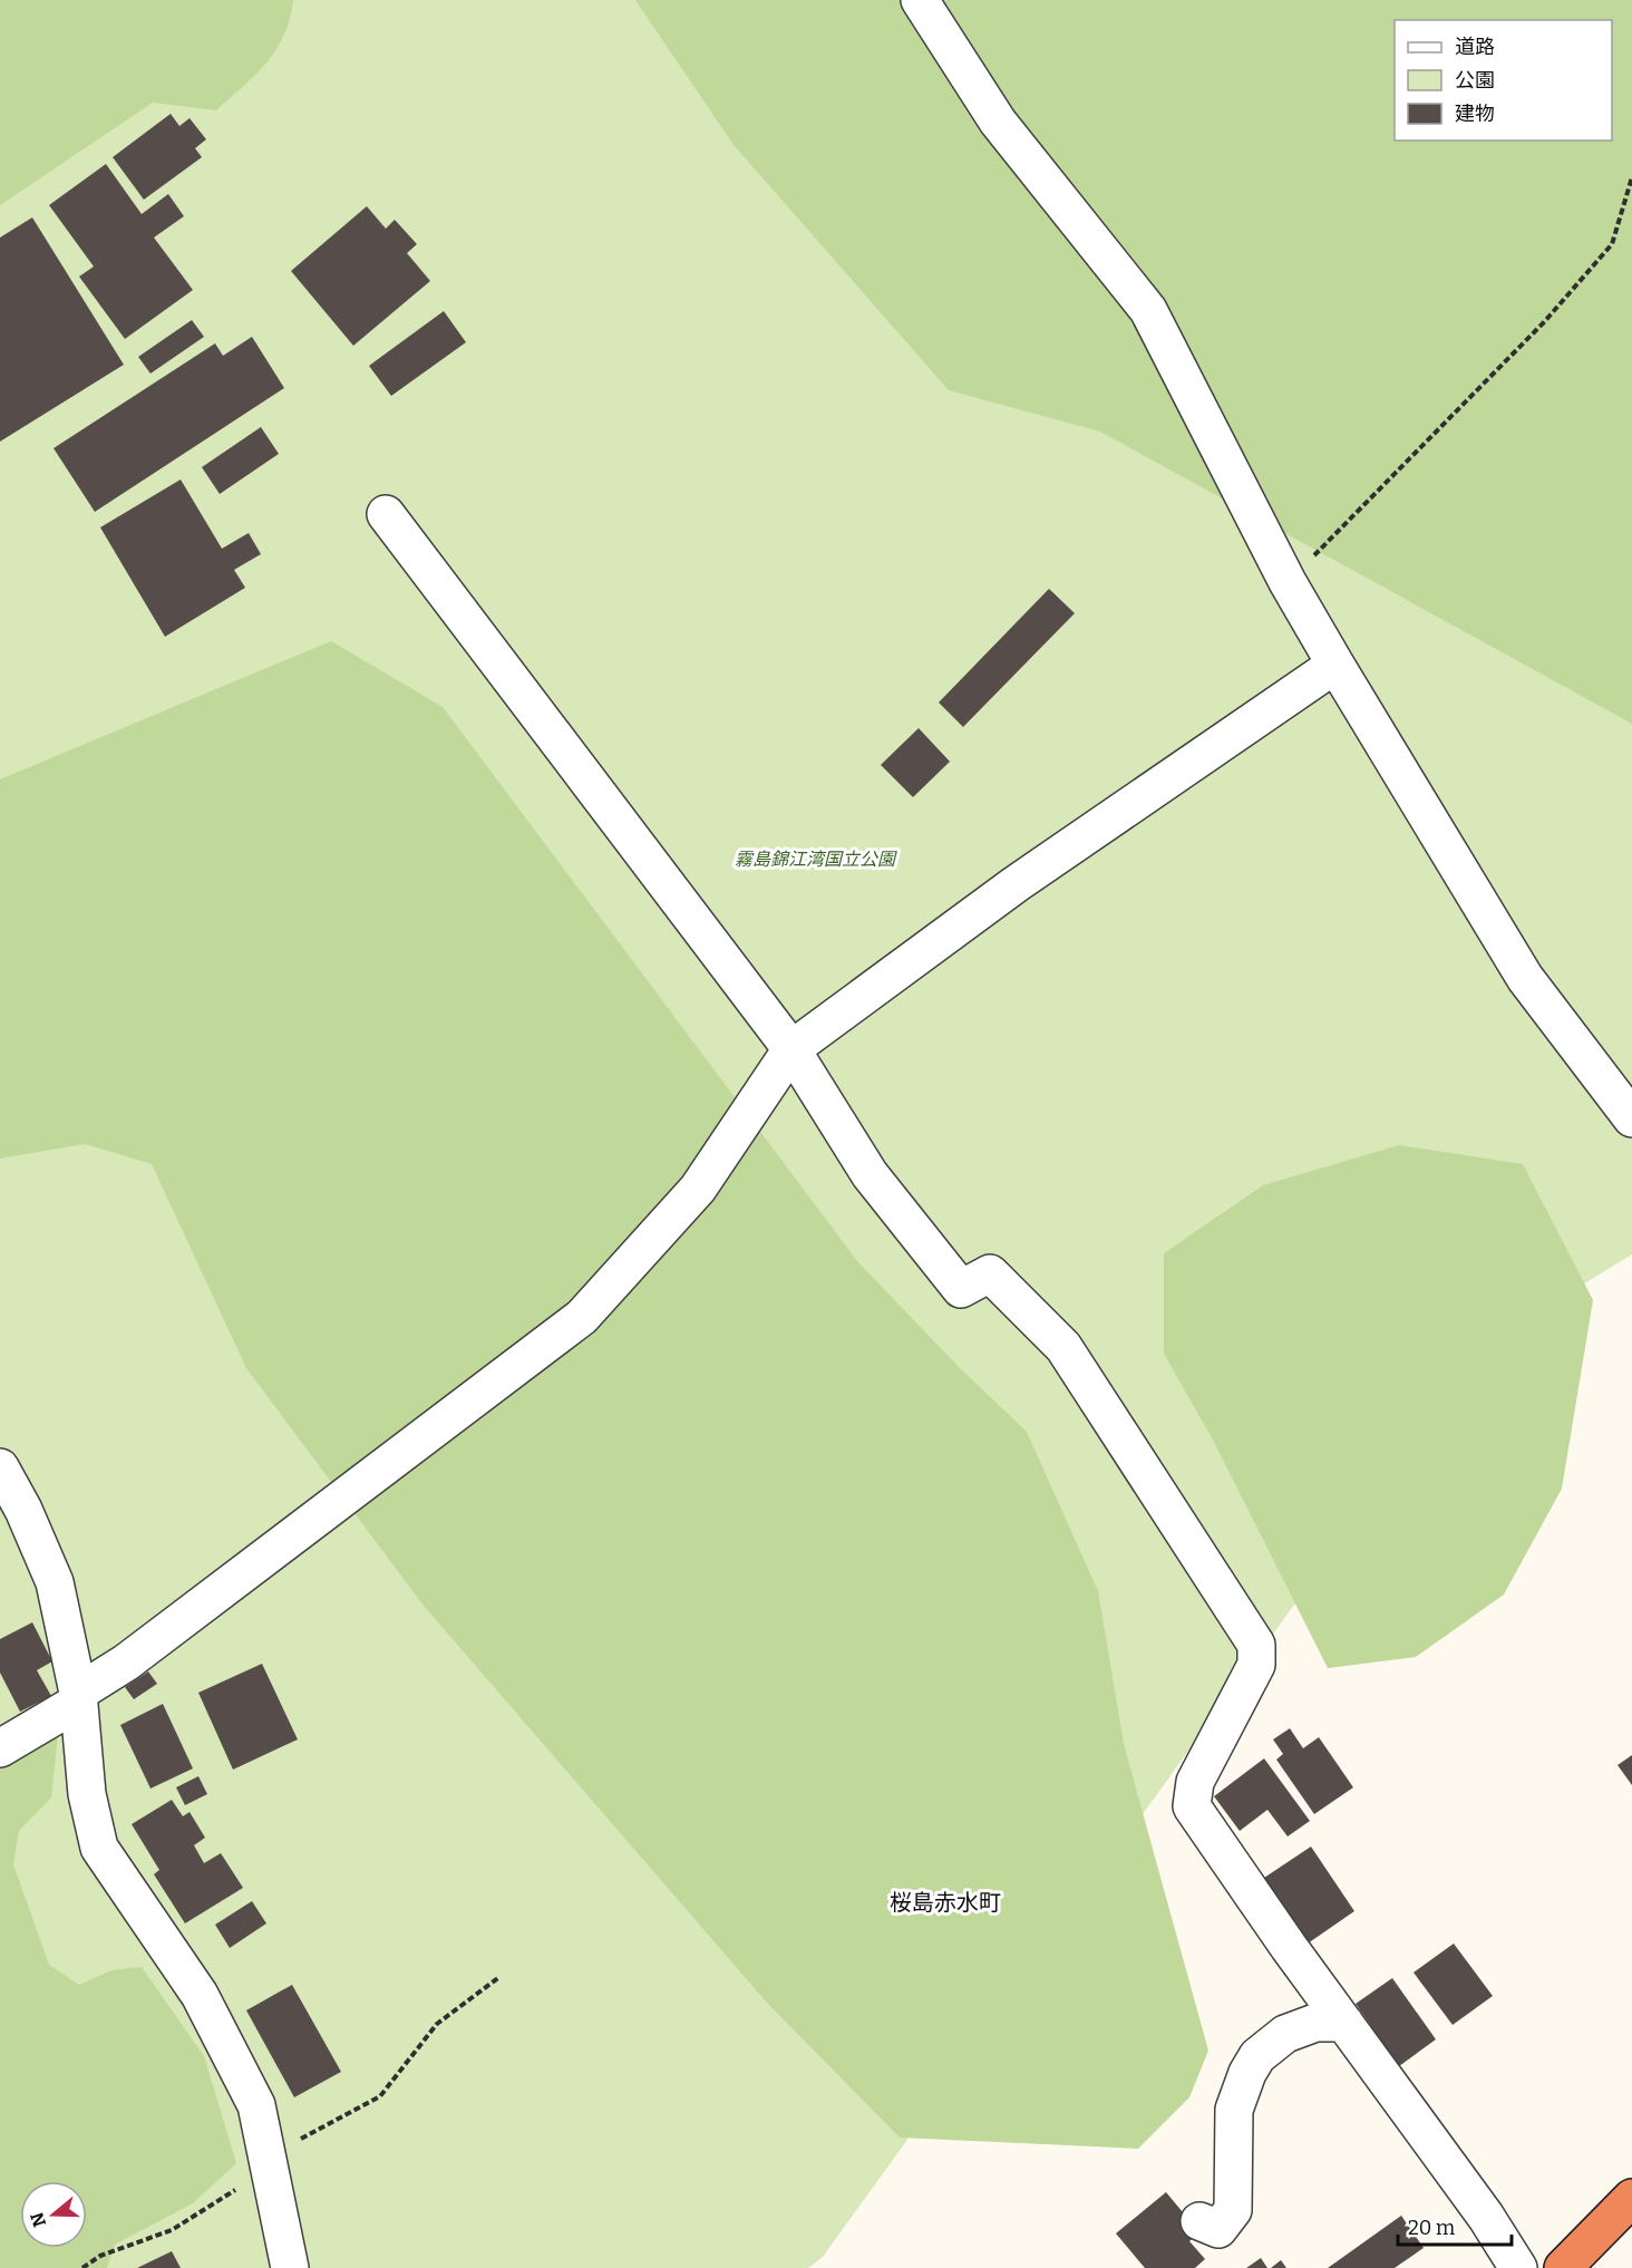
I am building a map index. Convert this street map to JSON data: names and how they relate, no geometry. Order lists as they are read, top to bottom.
{
  "districts": ["桜島赤水町"],
  "parks": ["霧島錦江湾国立公園"],
  "legend": ["道路", "公園", "建物"],
  "scale_bar": "20 m",
  "north": "left"
}
